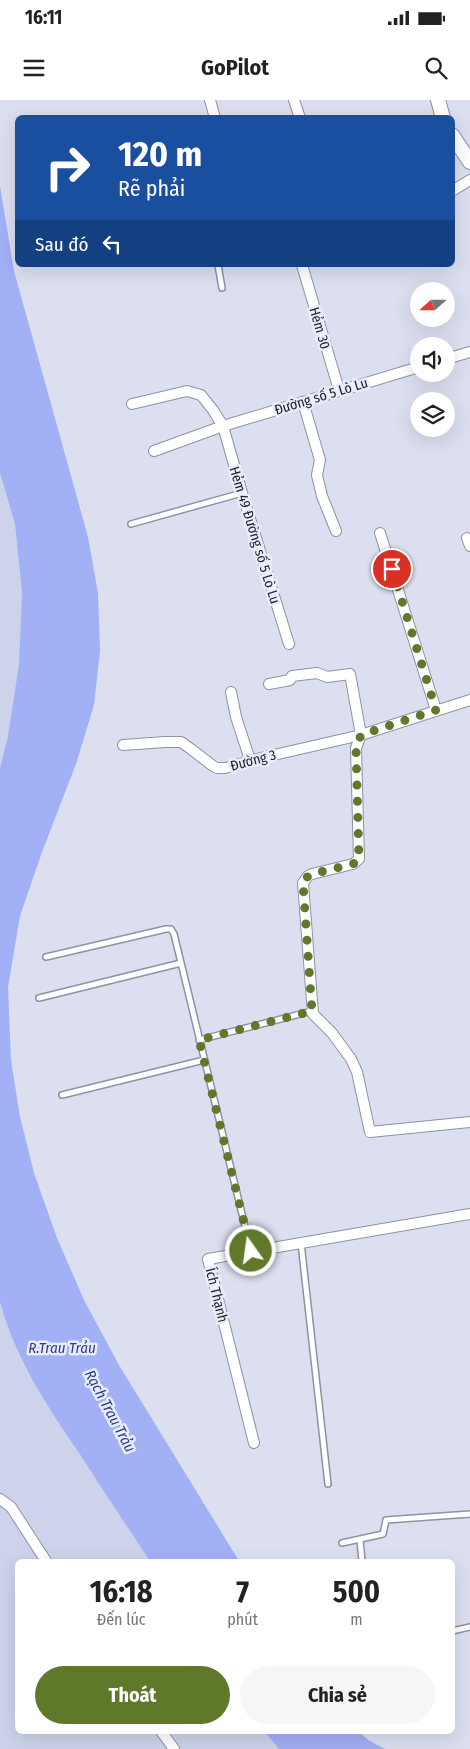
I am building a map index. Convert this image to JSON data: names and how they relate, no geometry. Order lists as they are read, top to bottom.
{
  "streets": {
    "street": [
      "Hẻm 30",
      "Đường số 5 Lò Lu",
      "Hẻm 49 Đường số 5 Lò Lu",
      "Đường 3",
      "Ích Thạnh"
    ]
  },
  "crossings": [
    ["Hẻm 30", "Đường số 5 Lò Lu"],
    ["Đường số 5 Lò Lu", "Hẻm 49 Đường số 5 Lò Lu"]
  ],
  "water": ["R.Trau Trảu", "Rạch Trau Trảu"],
  "north": "left",
  "page": {
    "status": "16:11",
    "header": "GoPilot",
    "turn": ["120 m", "Rẽ phải"],
    "then": "Sau đó",
    "eta": [
      "16:18",
      "Đến lúc",
      "7",
      "phút",
      "500",
      "m"
    ],
    "buttons": ["Thoát", "Chia sẻ"]
  }
}
